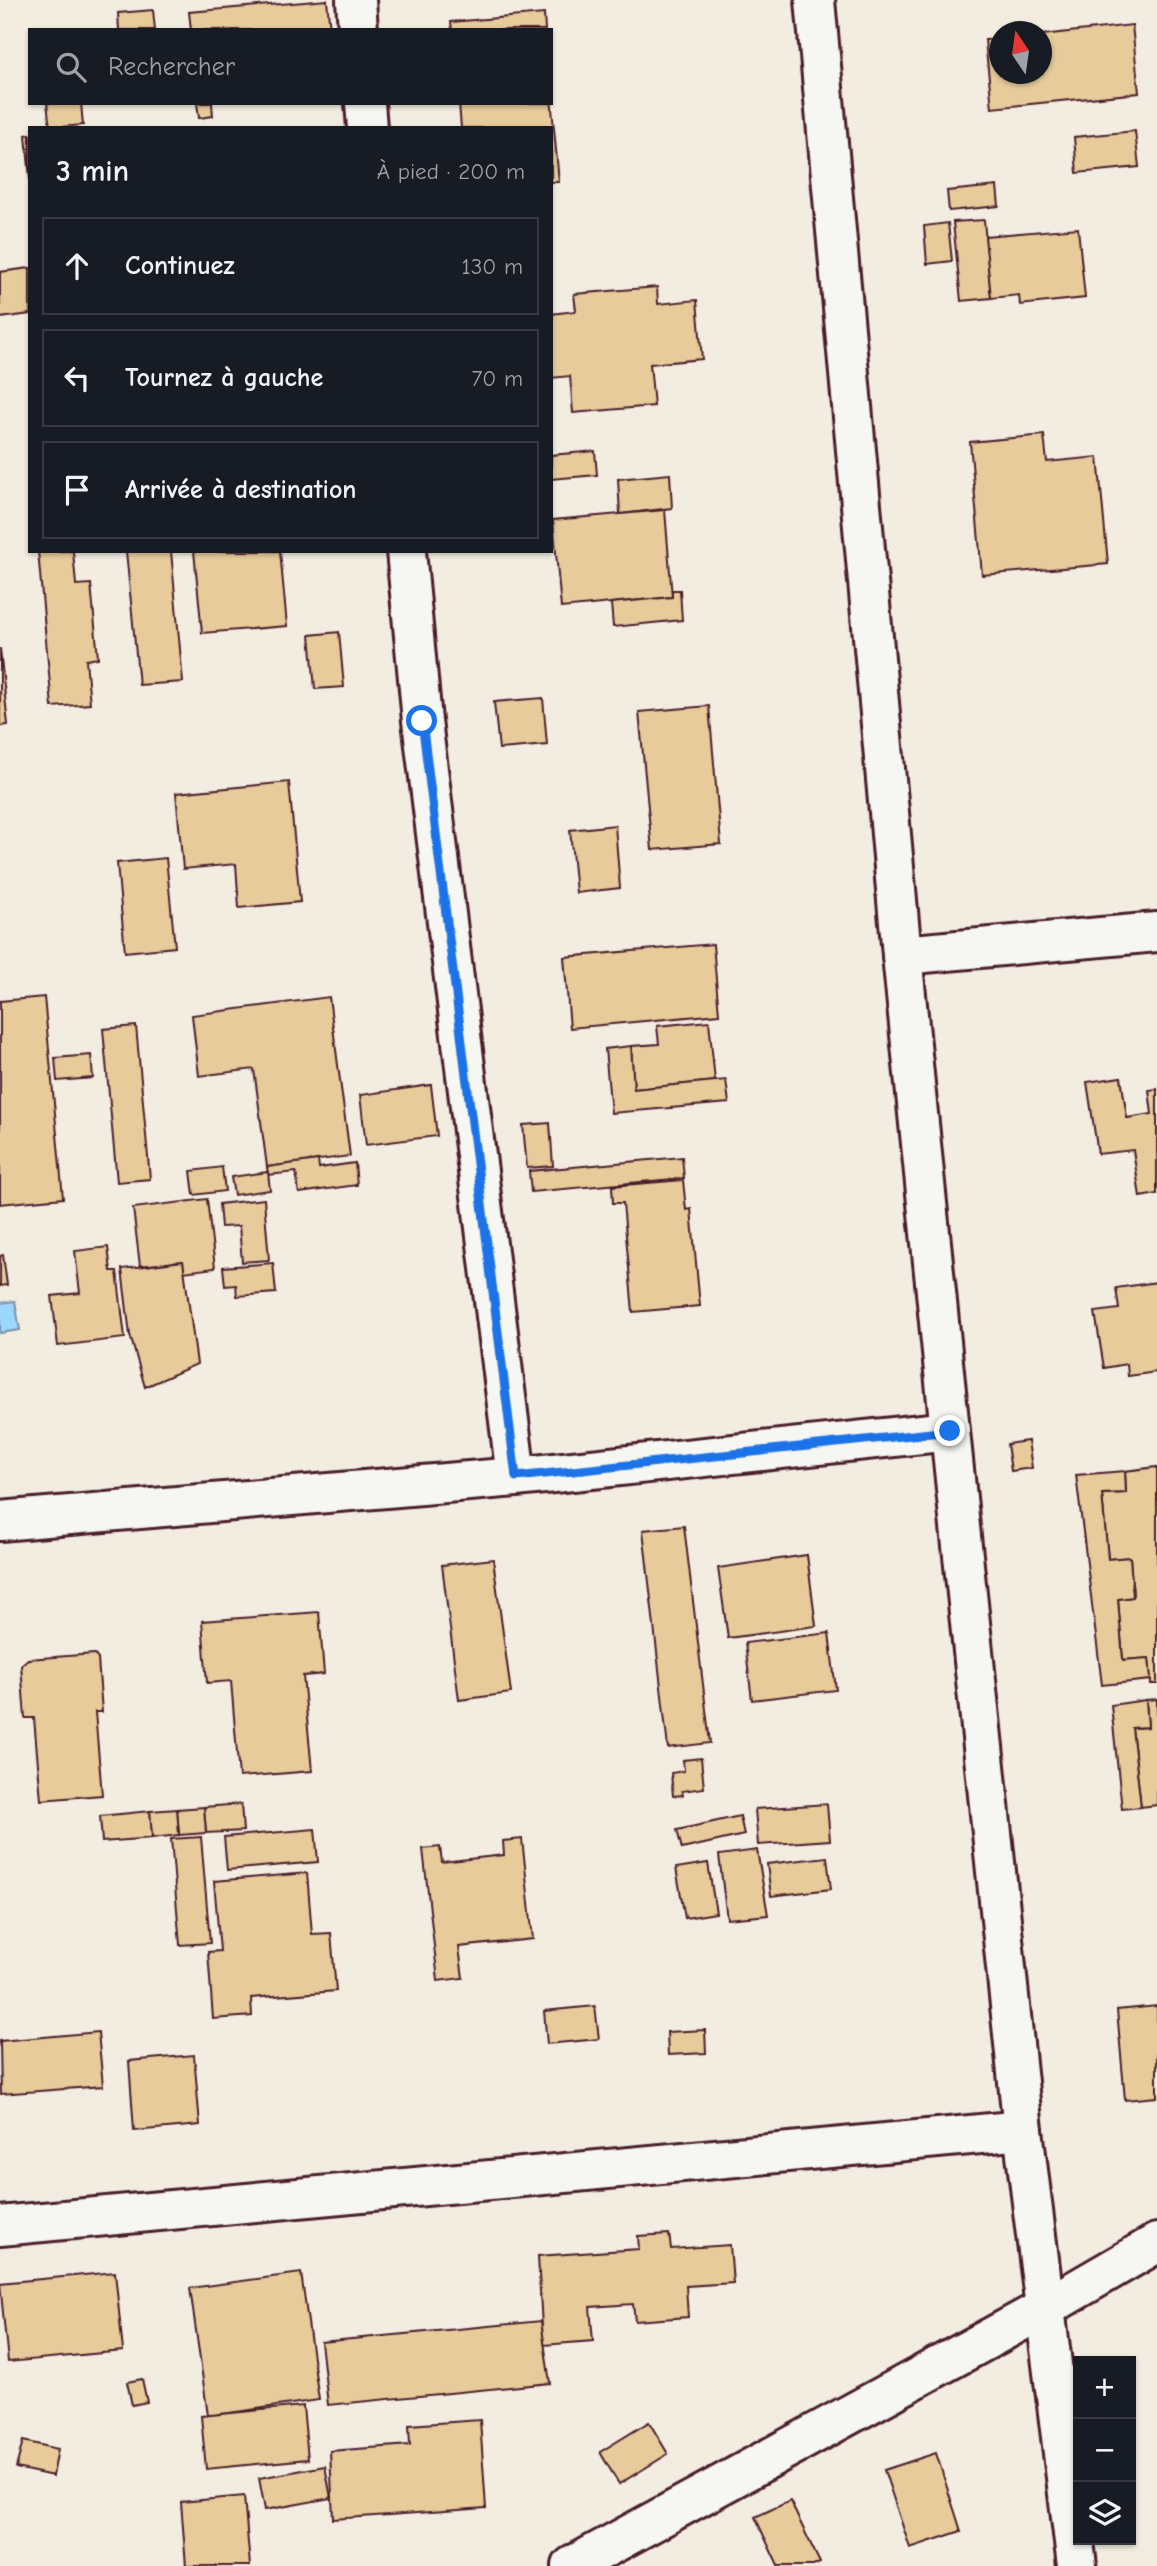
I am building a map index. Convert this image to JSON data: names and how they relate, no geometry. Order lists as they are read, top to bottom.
{
  "north": "top",
  "page": {
    "search": "Rechercher",
    "heading": ["3 min", "À pied · 200 m"],
    "list": [
      ["Continuez", "130 m"],
      ["Tournez à gauche", "70 m"],
      "Arrivée à destination"
    ],
    "map_buttons": ["+", "−"]
  }
}
